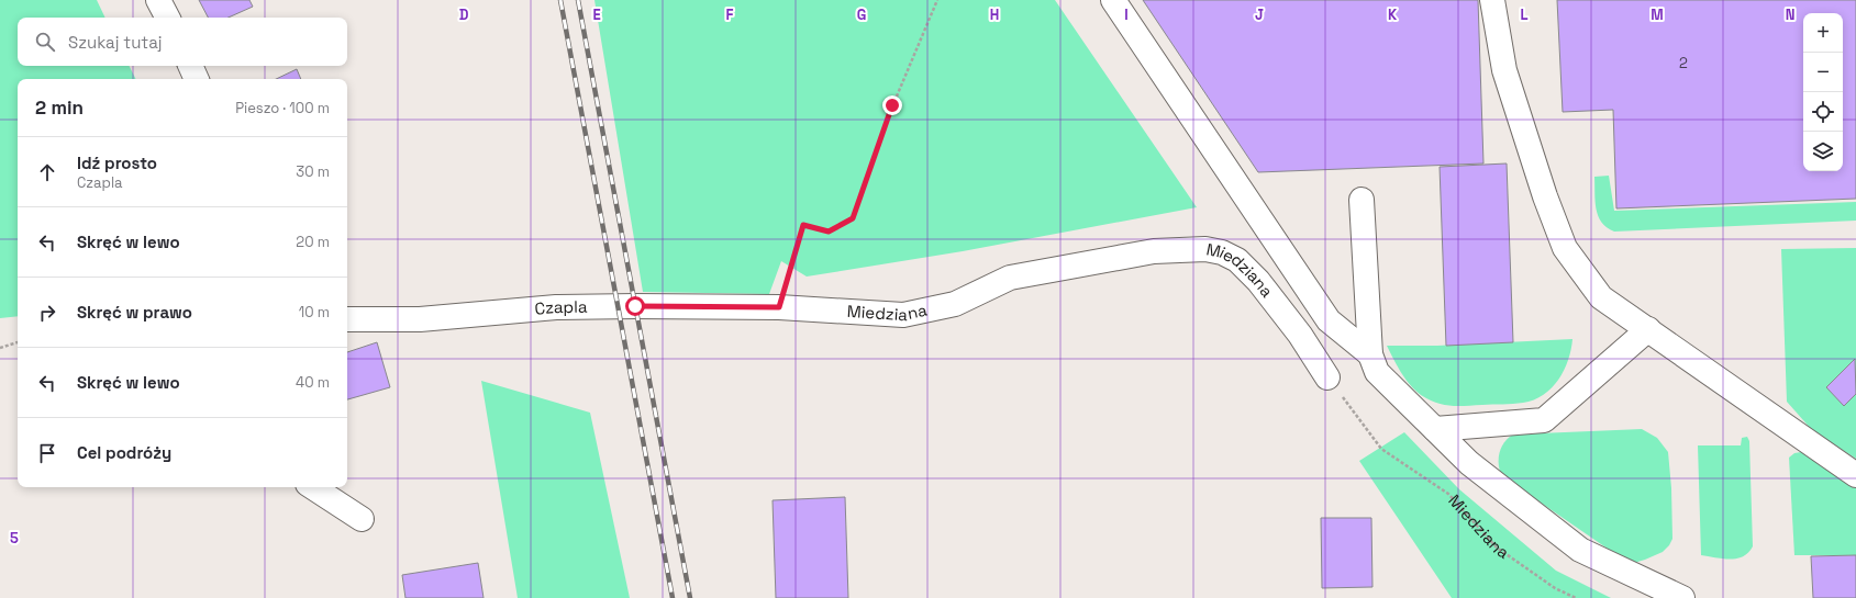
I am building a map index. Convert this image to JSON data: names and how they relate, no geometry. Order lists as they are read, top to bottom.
{
  "streets": {
    "street": ["Miedziana", "Czapla"]
  },
  "crossings": [
    ["Miedziana", "Czapla"]
  ],
  "house_numbers": ["2"],
  "page": {
    "map_buttons": ["+", "−"],
    "search": "Szukaj tutaj",
    "heading": ["2 min", "Pieszo · 100 m"],
    "list": [
      ["Idź prosto", "Czapla", "30 m"],
      ["Skręć w lewo", "20 m"],
      ["Skręć w prawo", "10 m"],
      ["Skręć w lewo", "40 m"],
      "Cel podróży"
    ]
  },
  "grid": {
    "columns": [
      "D",
      "E",
      "F",
      "G",
      "H",
      "I",
      "J",
      "K",
      "L",
      "M",
      "N"
    ],
    "rows": ["5"]
  }
}
